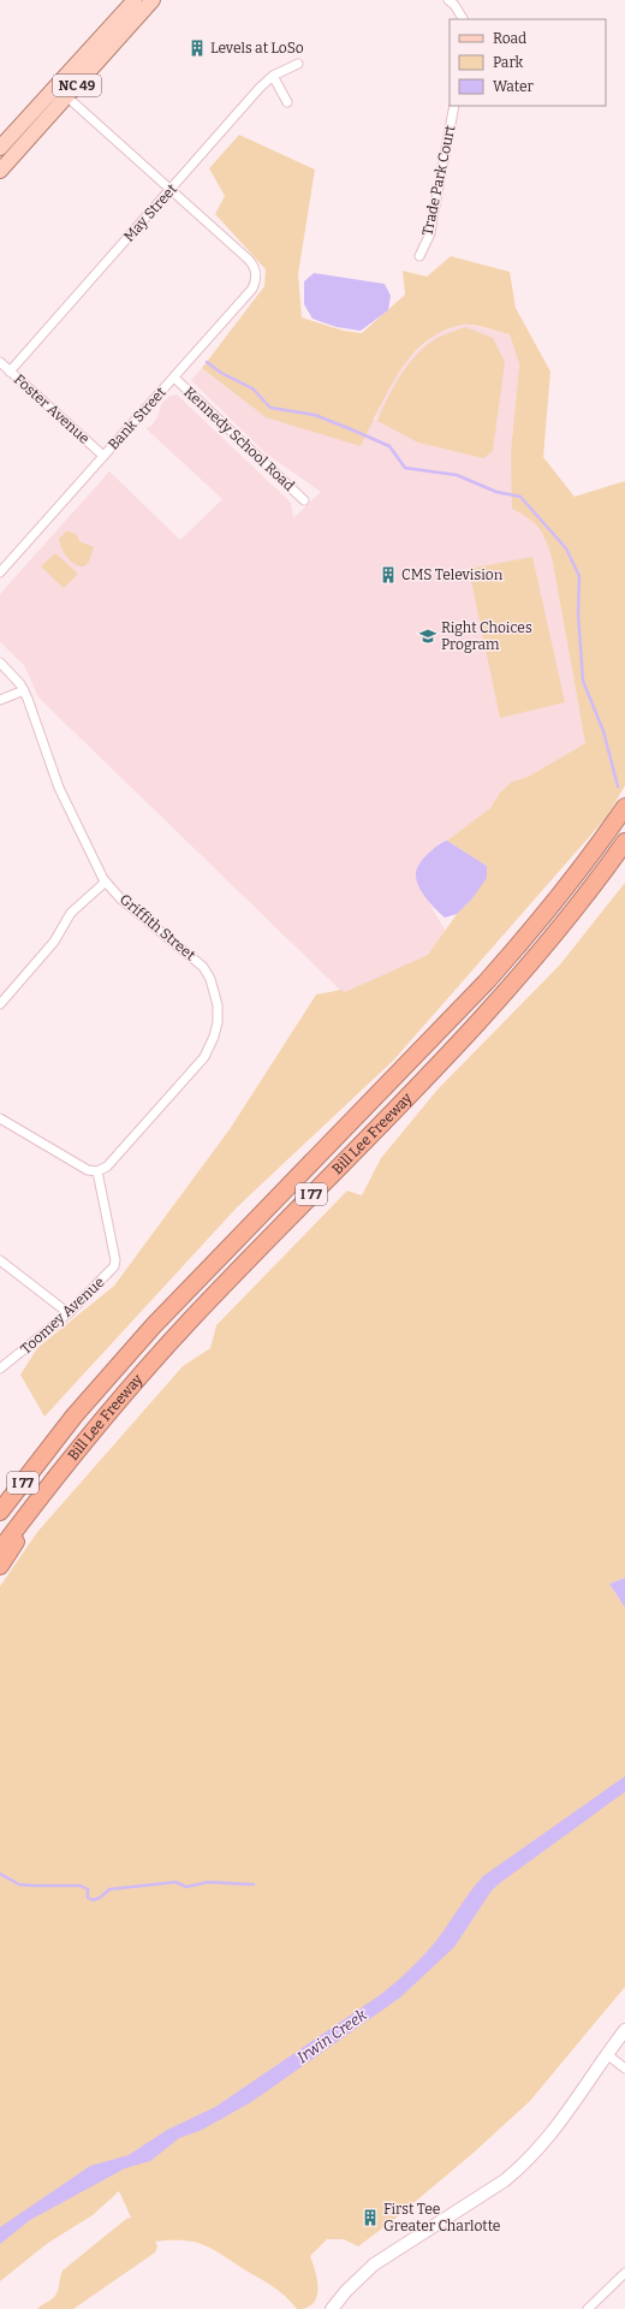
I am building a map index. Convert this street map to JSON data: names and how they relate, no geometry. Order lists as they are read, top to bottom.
{
  "streets": {
    "highway": ["Bill Lee Freeway", "I 77"],
    "main road": ["NC 49"],
    "street": [
      "Trade Park Court",
      "May Street",
      "Foster Avenue",
      "Bank Street",
      "Kennedy School Road",
      "Griffith Street",
      "Toomey Avenue"
    ]
  },
  "crossings": [
    ["May Street", "Foster Avenue"],
    ["May Street", "Bank Street"],
    ["Foster Avenue", "Bank Street"],
    ["Bank Street", "Kennedy School Road"],
    ["Griffith Street", "Toomey Avenue"]
  ],
  "water": ["Irwin Creek"],
  "places": {
    "building": ["Levels at LoSo", "CMS Television", "First Tee Greater Charlotte"],
    "school or university": ["Right Choices Program"]
  },
  "legend": ["Road", "Park", "Water"]
}
